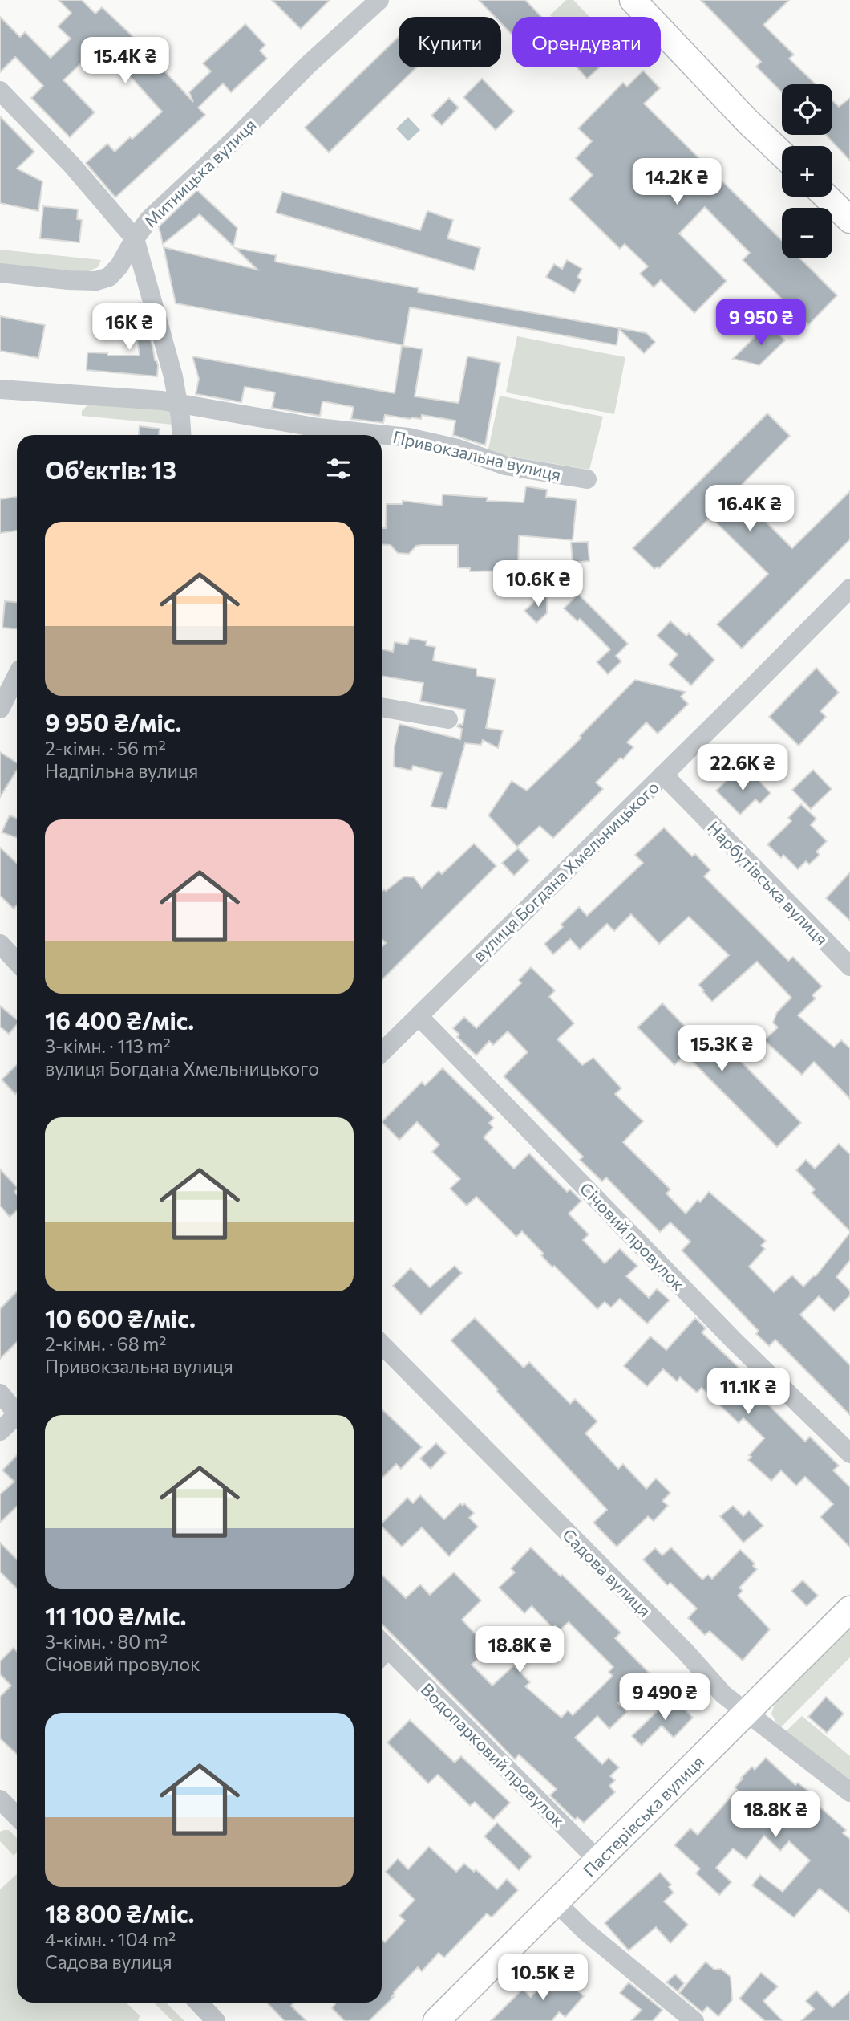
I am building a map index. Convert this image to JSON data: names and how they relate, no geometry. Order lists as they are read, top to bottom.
{
  "streets": {
    "main road": ["Пастерівська вулиця"],
    "street": [
      "Митницька вулиця",
      "Привокзальна вулиця",
      "вулиця Богдана Хмельницького",
      "Нарбутівська вулиця",
      "Січовий провулок",
      "Садова вулиця",
      "Водопарковий провулок"
    ]
  },
  "crossings": [
    ["вулиця Богдана Хмельницького", "Нарбутівська вулиця"],
    ["вулиця Богдана Хмельницького", "Січовий провулок"],
    ["Садова вулиця", "Пастерівська вулиця"],
    ["Водопарковий провулок", "Пастерівська вулиця"]
  ],
  "page": {
    "chip": ["Купити", "Орендувати"],
    "price": [
      "15.4K ₴",
      "14.2K ₴",
      "9 950 ₴",
      "16K ₴",
      "16.4K ₴",
      "10.6K ₴",
      "22.6K ₴",
      "15.3K ₴",
      "11.1K ₴",
      "18.8K ₴",
      "9 490 ₴",
      "18.8K ₴",
      "10.5K ₴"
    ],
    "map_buttons": ["+", "−"],
    "heading": "Об’єктів: 13",
    "list": [
      {
        "name": "9 950 ₴/міс.",
        "note": "2-кімн. · 56 m² · Надпільна вулиця"
      },
      {
        "name": "16 400 ₴/міс.",
        "note": "3-кімн. · 113 m² · вулиця Богдана Хмельницького"
      },
      {
        "name": "10 600 ₴/міс.",
        "note": "2-кімн. · 68 m² · Привокзальна вулиця"
      },
      {
        "name": "11 100 ₴/міс.",
        "note": "3-кімн. · 80 m² · Січовий провулок"
      },
      {
        "name": "18 800 ₴/міс.",
        "note": "4-кімн. · 104 m² · Садова вулиця"
      }
    ]
  }
}
